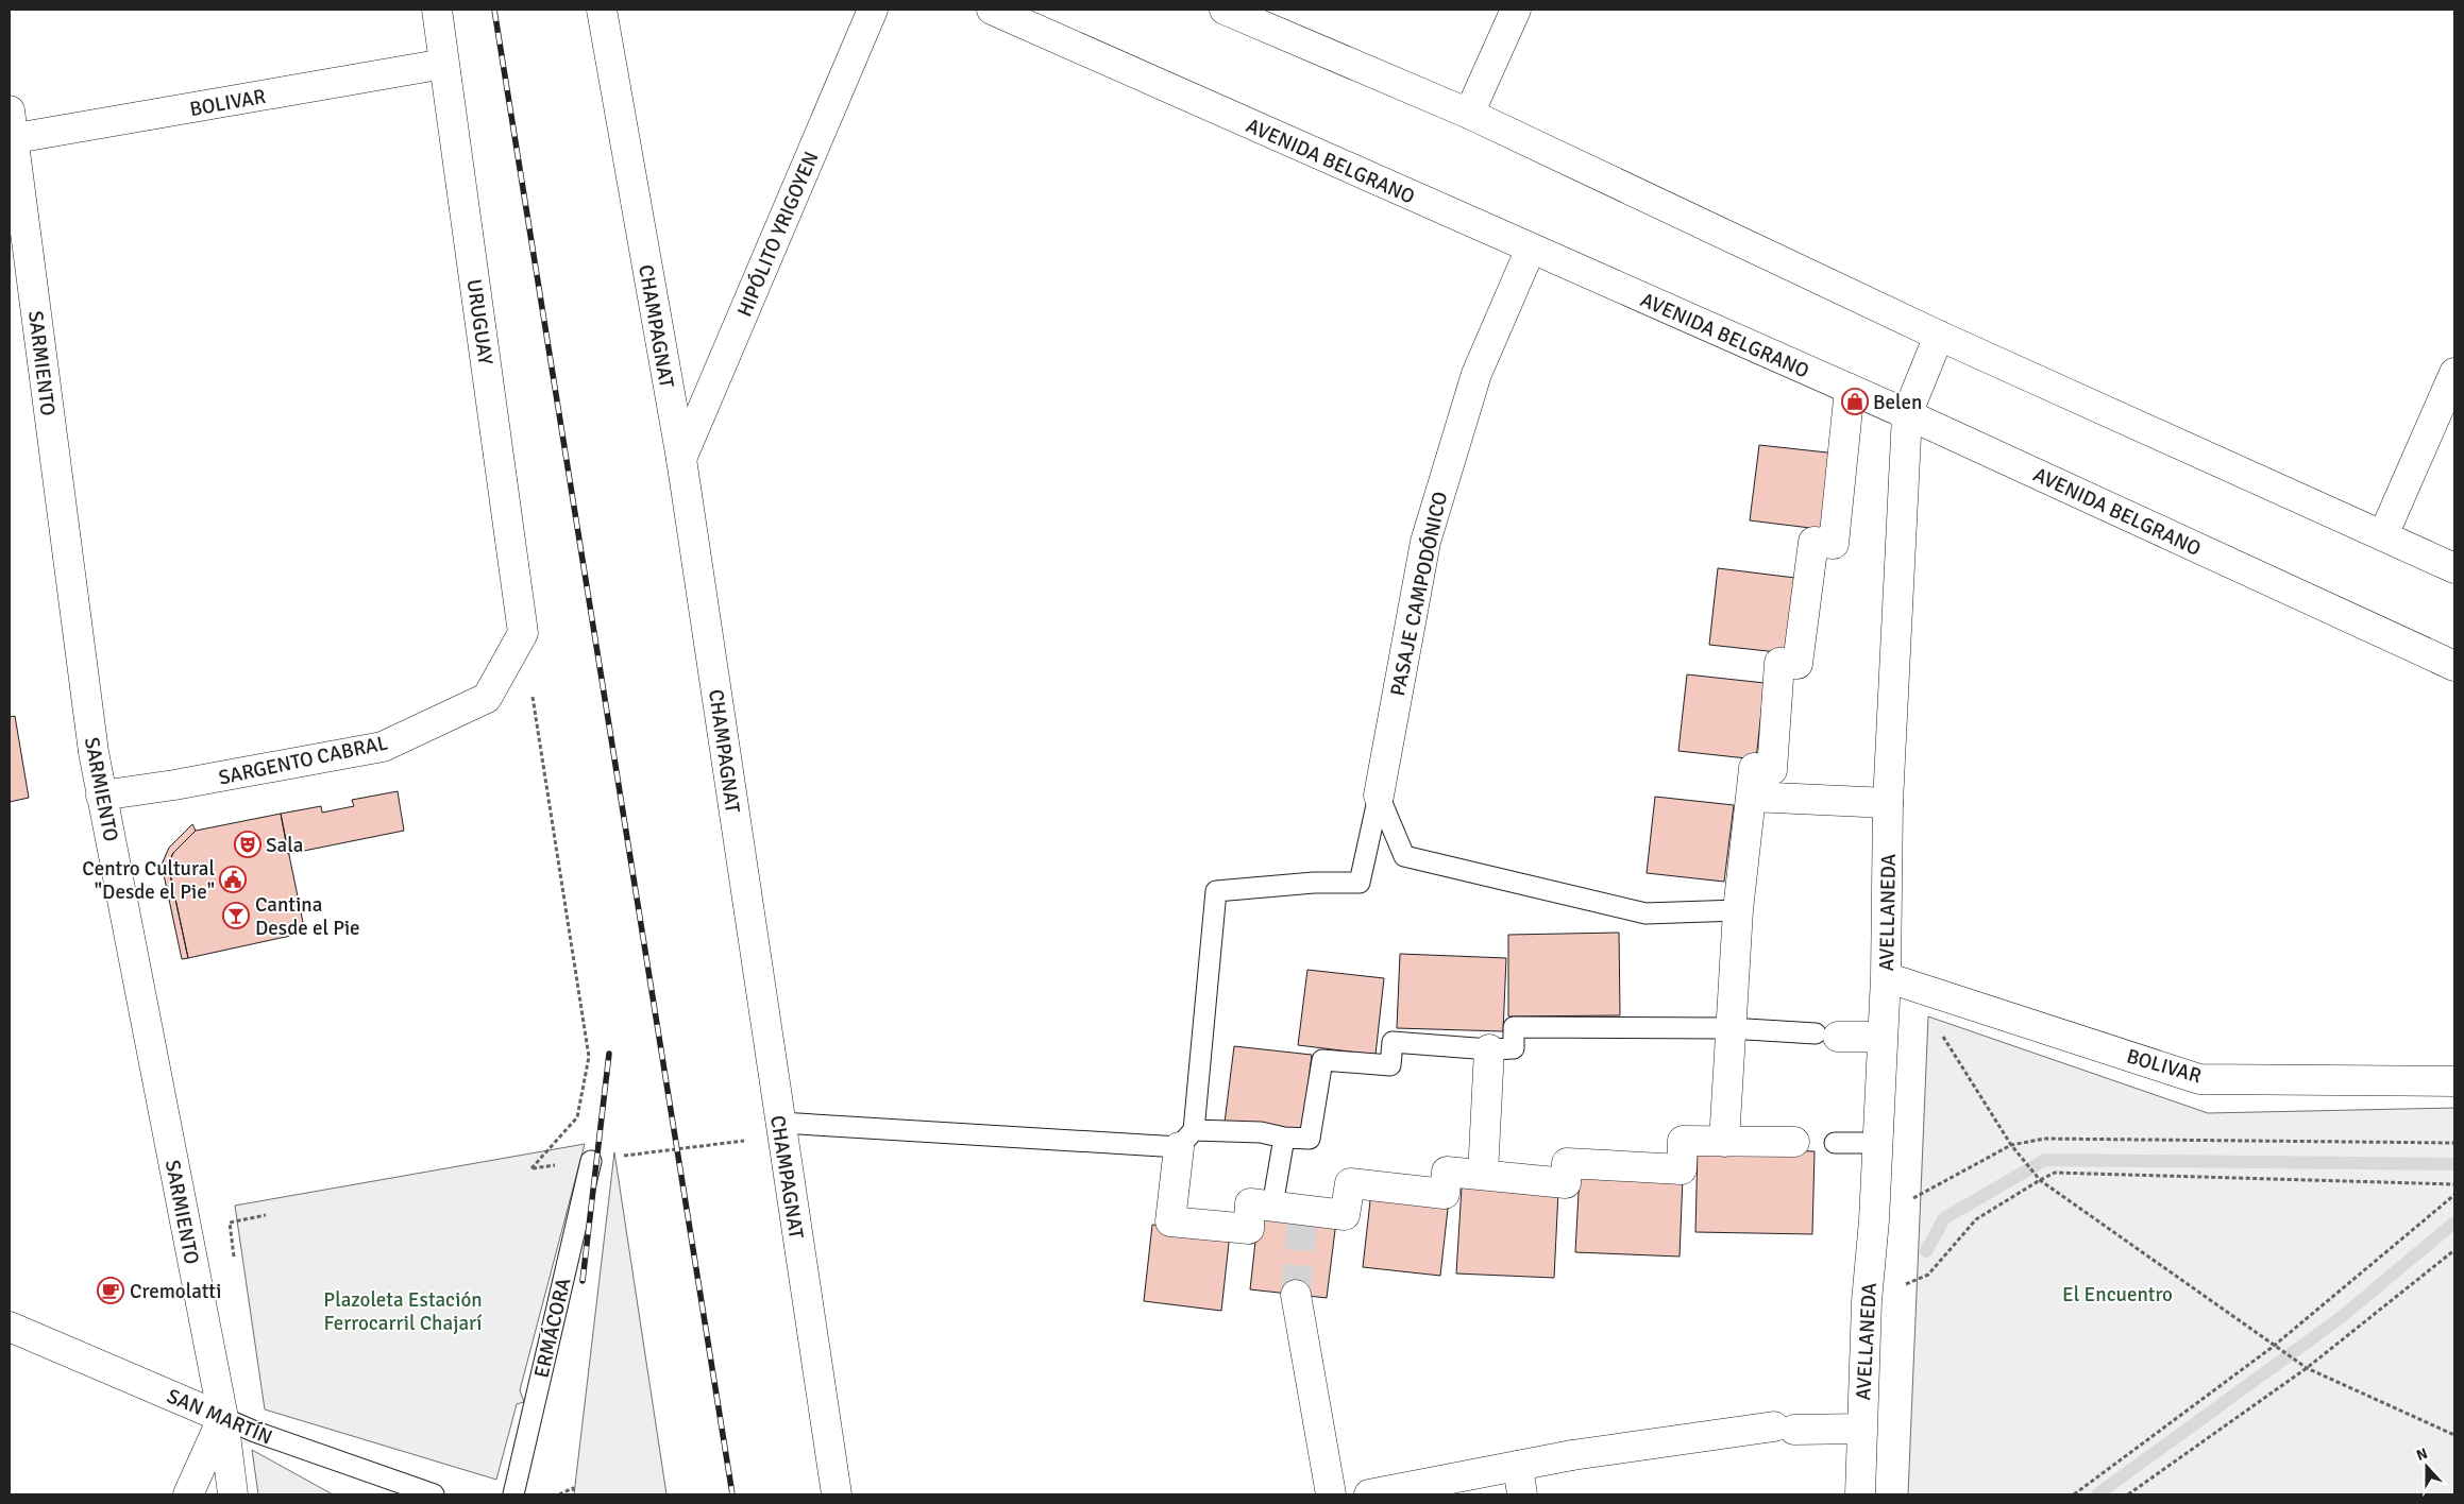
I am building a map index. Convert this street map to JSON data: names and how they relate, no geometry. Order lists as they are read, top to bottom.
{
  "streets": {
    "street": [
      "BOLIVAR",
      "AVENIDA BELGRANO",
      "HIPÓLITO YRIGOYEN",
      "URUGUAY",
      "CHAMPAGNAT",
      "SARMIENTO",
      "PASAJE CAMPODÓNICO",
      "SARGENTO CABRAL",
      "AVELLANEDA",
      "SAN MARTÍN"
    ],
    "lane": ["ERMÁCORA"]
  },
  "crossings": [
    ["BOLIVAR", "URUGUAY"],
    ["BOLIVAR", "SARMIENTO"],
    ["BOLIVAR", "AVELLANEDA"],
    ["AVENIDA BELGRANO", "PASAJE CAMPODÓNICO"],
    ["AVENIDA BELGRANO", "AVELLANEDA"],
    ["HIPÓLITO YRIGOYEN", "CHAMPAGNAT"],
    ["URUGUAY", "SARGENTO CABRAL"],
    ["SARMIENTO", "SARGENTO CABRAL"],
    ["SARMIENTO", "SAN MARTÍN"]
  ],
  "parks": ["El Encuentro", "Plazoleta Estación Ferrocarril Chajarí"],
  "places": {
    "shop": ["Belen"],
    "theatre": ["Sala"],
    "public building": ["Centro Cultural \"Desde el Pie\""],
    "bar": ["Cantina Desde el Pie"],
    "cafe": ["Cremolatti"]
  },
  "north": "top"
}
